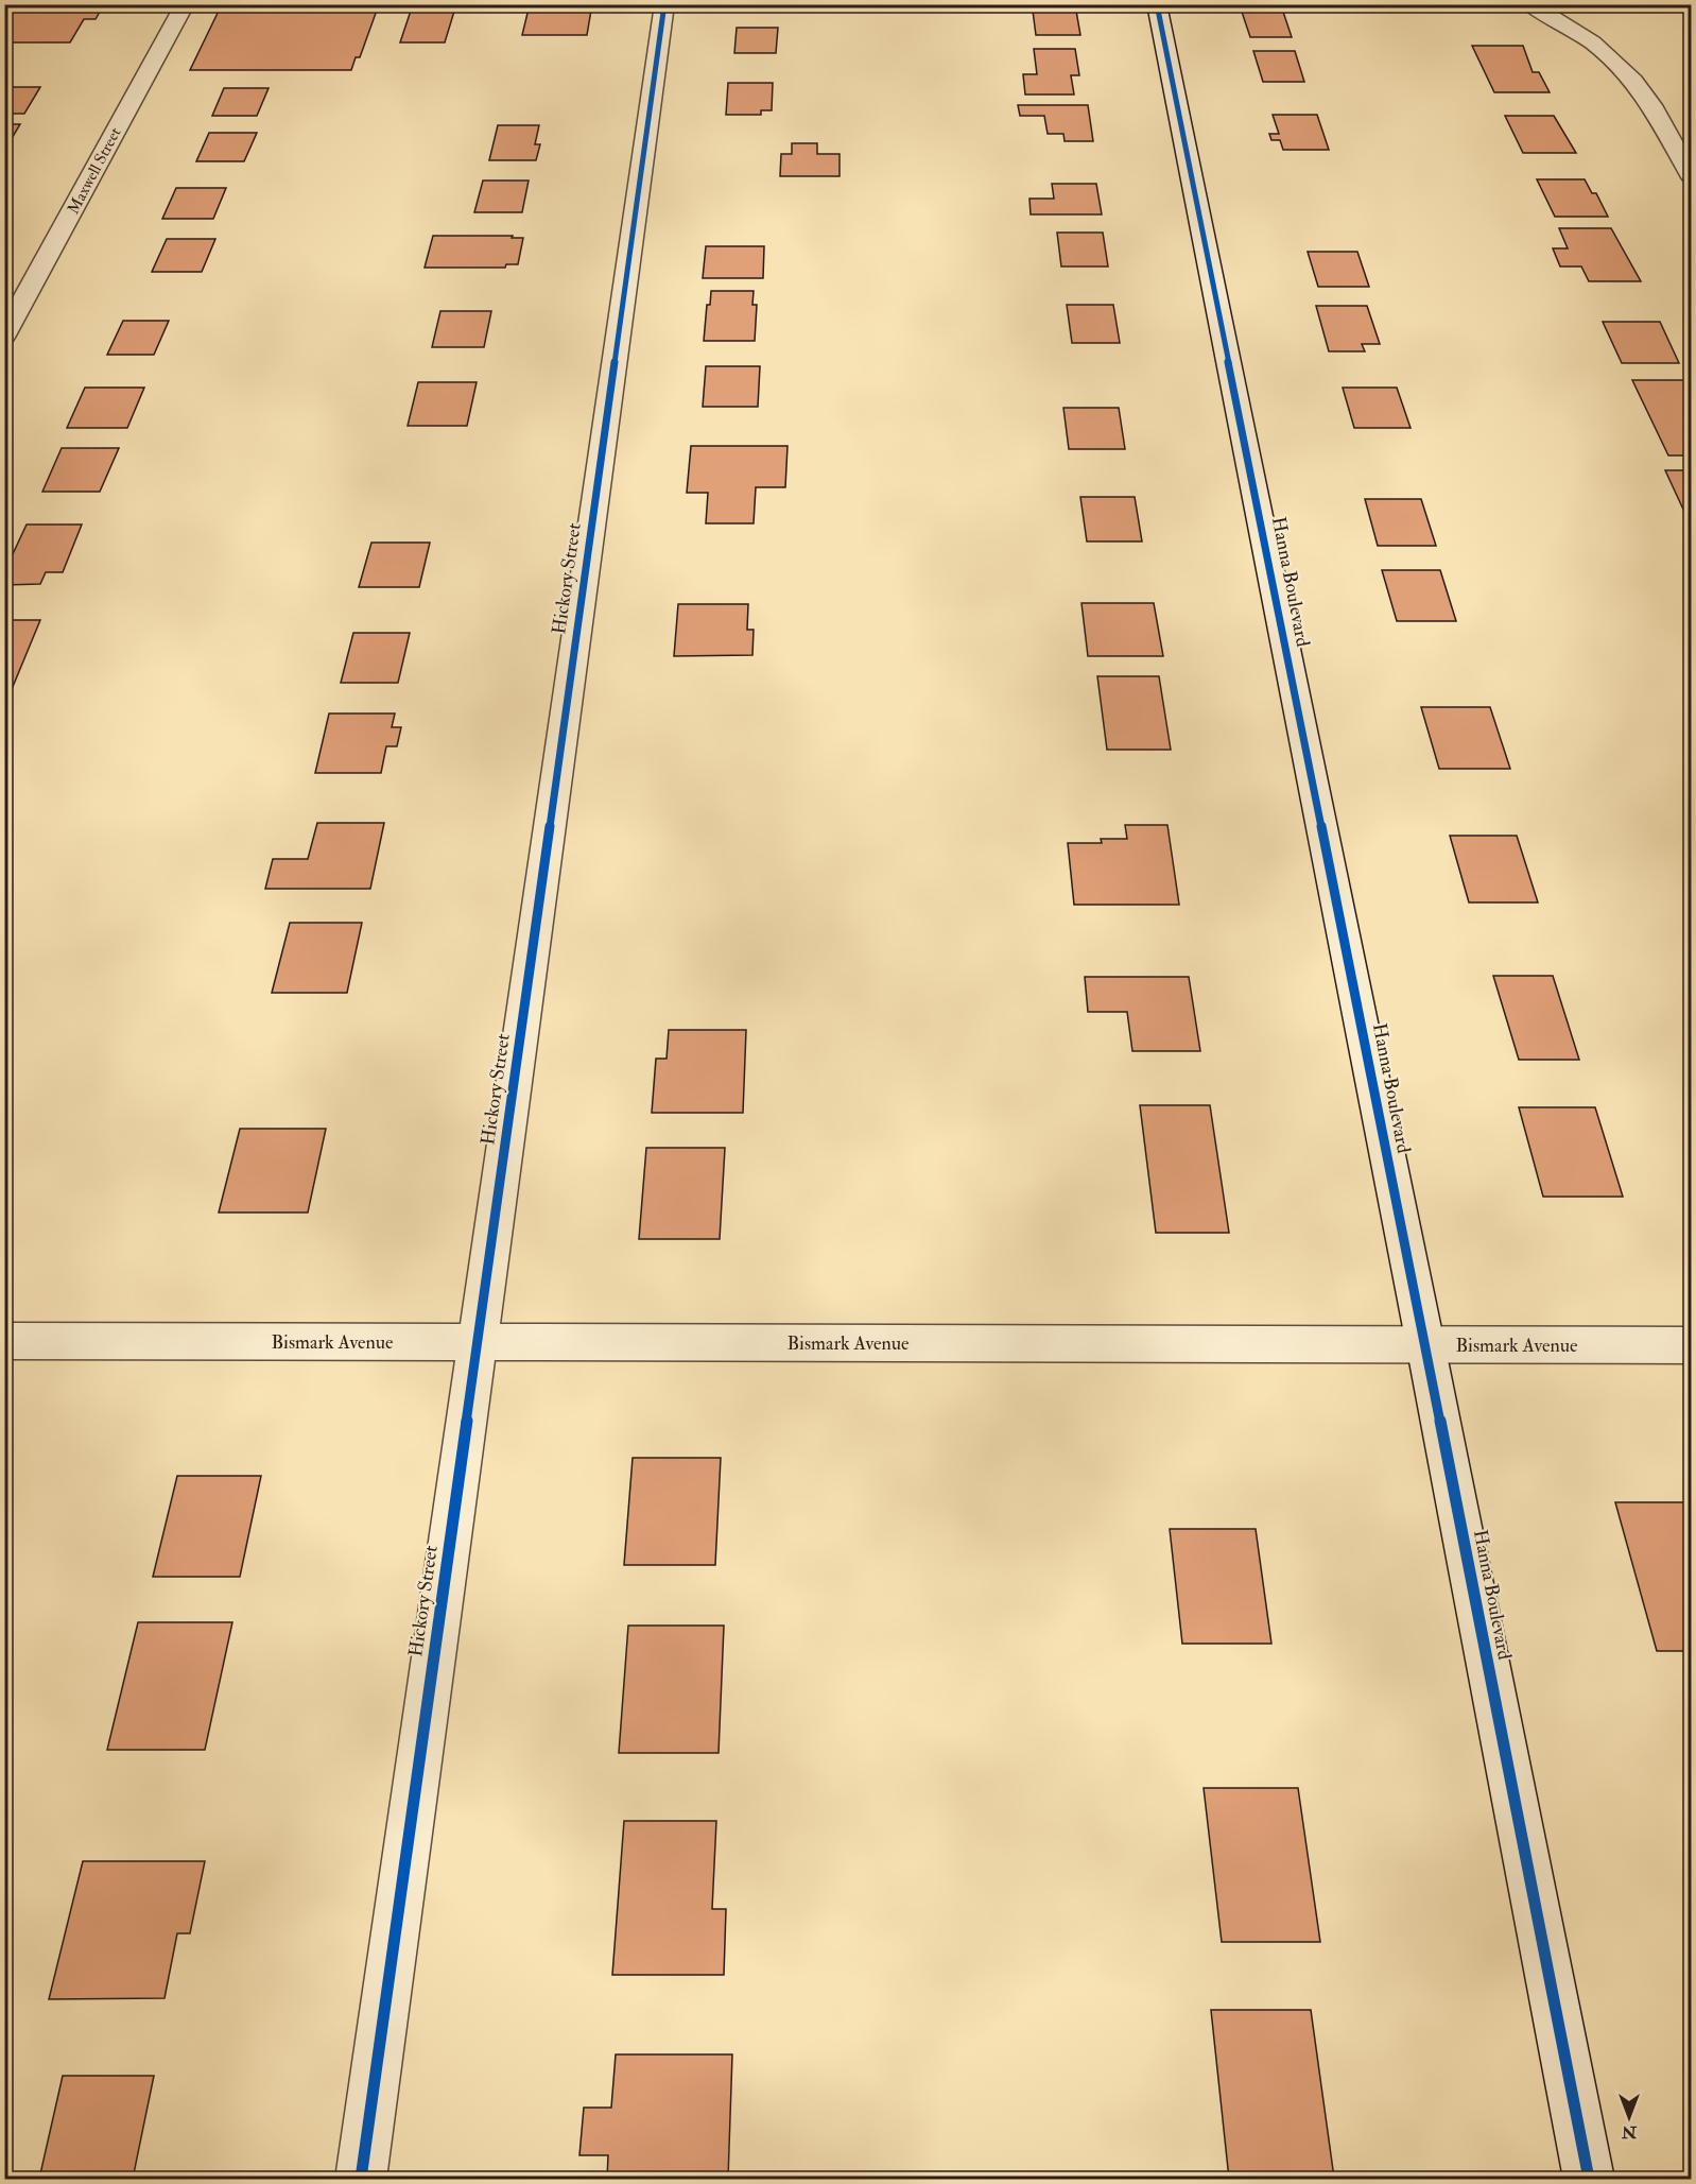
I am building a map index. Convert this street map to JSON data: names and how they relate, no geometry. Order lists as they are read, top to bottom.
{
  "streets": {
    "street": [
      "Maxwell Street",
      "Hickory Street",
      "Hanna Boulevard",
      "Bismark Avenue"
    ]
  },
  "crossings": [
    ["Hickory Street", "Bismark Avenue"],
    ["Hanna Boulevard", "Bismark Avenue"]
  ],
  "north": "bottom"
}
